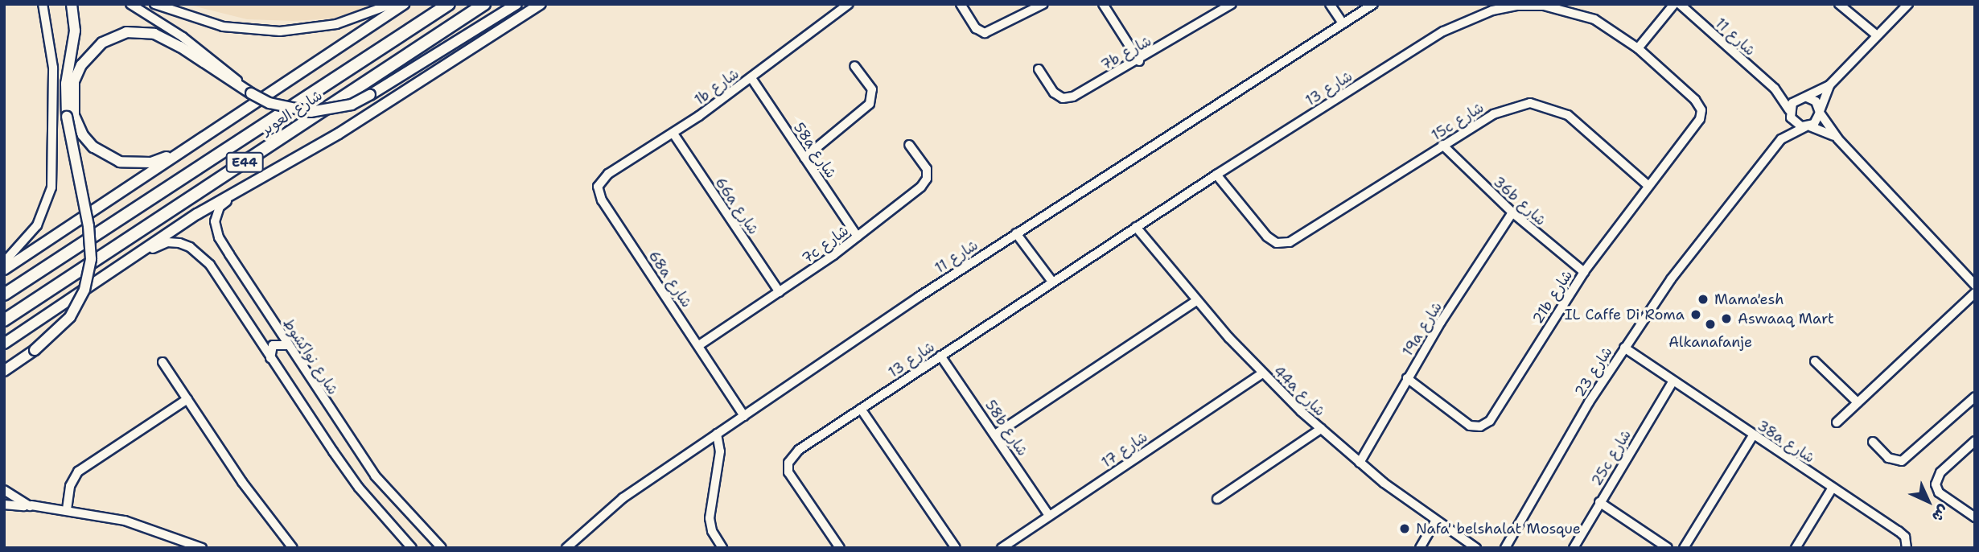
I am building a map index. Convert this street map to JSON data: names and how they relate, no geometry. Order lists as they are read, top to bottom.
{
  "streets": {
    "highway": ["شارع العوير", "E44"],
    "street": [
      "شارع 11",
      "7b شارع",
      "1b شارع",
      "شارع 13",
      "15c شارع",
      "58a شارع",
      "36b شارع",
      "66a شارع",
      "7c شارع",
      "68a شارع",
      "21b شارع",
      "19a شارع",
      "شارع نواكشوط",
      "شارع 23",
      "44a شارع",
      "58b شارع",
      "38a شارع",
      "شارع 17",
      "25c شارع"
    ]
  },
  "crossings": [
    ["شارع 11", "68a شارع"],
    ["شارع 11", "شارع 23"],
    ["1b شارع", "58a شارع"],
    ["1b شارع", "66a شارع"],
    ["1b شارع", "68a شارع"],
    ["شارع 13", "15c شارع"],
    ["شارع 13", "21b شارع"],
    ["شارع 13", "44a شارع"],
    ["شارع 13", "58b شارع"],
    ["15c شارع", "36b شارع"],
    ["15c شارع", "21b شارع"],
    ["58a شارع", "7c شارع"],
    ["36b شارع", "21b شارع"],
    ["36b شارع", "19a شارع"],
    ["66a شارع", "7c شارع"],
    ["7c شارع", "68a شارع"],
    ["21b شارع", "19a شارع"],
    ["19a شارع", "44a شارع"],
    ["شارع 23", "38a شارع"],
    ["44a شارع", "شارع 17"],
    ["58b شارع", "شارع 17"],
    ["38a شارع", "25c شارع"]
  ],
  "places": [
    "Mama'esh",
    "IL Caffe Di Roma",
    "Aswaaq Mart",
    "Alkanafanje",
    "Nafa' belshalat Mosque"
  ],
  "north": "bottom right"
}
